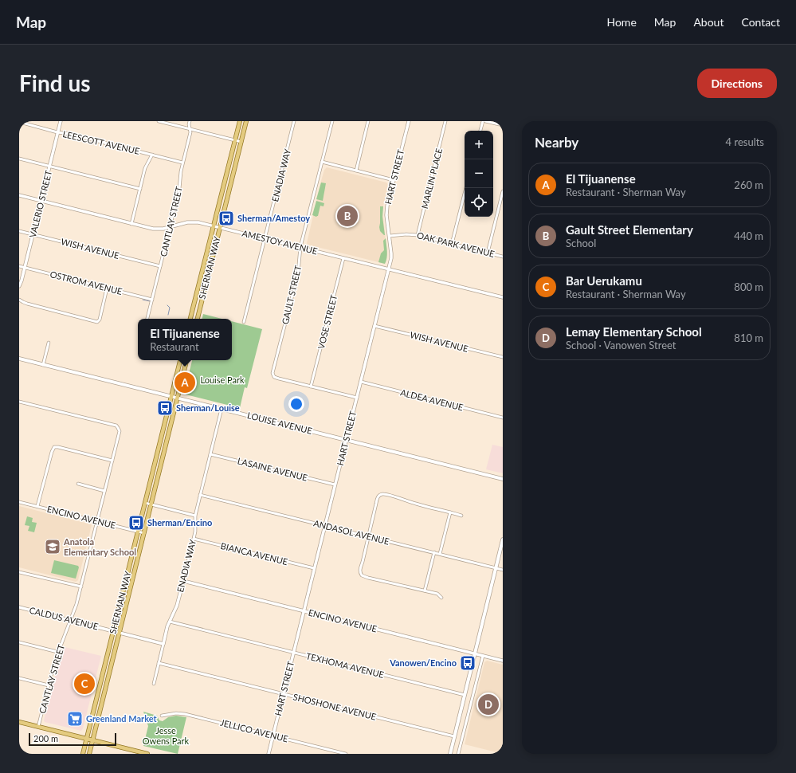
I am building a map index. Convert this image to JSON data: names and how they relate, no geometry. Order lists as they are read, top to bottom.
{
  "streets": {
    "main road": ["SHERMAN WAY", "LOUISE AVENUE"],
    "street": [
      "LEESCOTT AVENUE",
      "ENADIA WAY",
      "HART STREET",
      "MARLIN PLACE",
      "VALERIO STREET",
      "CANTLAY STREET",
      "AMESTOY AVENUE",
      "OAK PARK AVENUE",
      "WISH AVENUE",
      "OSTROM AVENUE",
      "GAULT STREET",
      "VOSE STREET",
      "ALDEA AVENUE",
      "LASAINE AVENUE",
      "ENCINO AVENUE",
      "ANDASOL AVENUE",
      "BIANCA AVENUE",
      "CALDUS AVENUE",
      "TEXHOMA AVENUE",
      "SHOSHONE AVENUE",
      "JELLICO AVENUE"
    ]
  },
  "crossings": [
    ["LEESCOTT AVENUE", "VALERIO STREET"],
    ["LEESCOTT AVENUE", "CANTLAY STREET"],
    ["ENADIA WAY", "AMESTOY AVENUE"],
    ["ENADIA WAY", "LOUISE AVENUE"],
    ["ENADIA WAY", "LASAINE AVENUE"],
    ["ENADIA WAY", "ENCINO AVENUE"],
    ["ENADIA WAY", "ANDASOL AVENUE"],
    ["ENADIA WAY", "BIANCA AVENUE"],
    ["ENADIA WAY", "CALDUS AVENUE"],
    ["ENADIA WAY", "TEXHOMA AVENUE"],
    ["ENADIA WAY", "SHOSHONE AVENUE"],
    ["HART STREET", "AMESTOY AVENUE"],
    ["HART STREET", "OAK PARK AVENUE"],
    ["HART STREET", "WISH AVENUE"],
    ["HART STREET", "ALDEA AVENUE"],
    ["HART STREET", "LOUISE AVENUE"],
    ["HART STREET", "LASAINE AVENUE"],
    ["HART STREET", "ENCINO AVENUE"],
    ["HART STREET", "ANDASOL AVENUE"],
    ["HART STREET", "BIANCA AVENUE"],
    ["HART STREET", "TEXHOMA AVENUE"],
    ["HART STREET", "SHOSHONE AVENUE"],
    ["HART STREET", "JELLICO AVENUE"],
    ["MARLIN PLACE", "OAK PARK AVENUE"],
    ["VALERIO STREET", "AMESTOY AVENUE"],
    ["VALERIO STREET", "WISH AVENUE"],
    ["VALERIO STREET", "OSTROM AVENUE"],
    ["CANTLAY STREET", "AMESTOY AVENUE"],
    ["CANTLAY STREET", "WISH AVENUE"],
    ["CANTLAY STREET", "OSTROM AVENUE"],
    ["CANTLAY STREET", "ENCINO AVENUE"],
    ["CANTLAY STREET", "CALDUS AVENUE"],
    ["AMESTOY AVENUE", "SHERMAN WAY"],
    ["AMESTOY AVENUE", "GAULT STREET"],
    ["AMESTOY AVENUE", "VOSE STREET"],
    ["SHERMAN WAY", "LOUISE AVENUE"],
    ["SHERMAN WAY", "ENCINO AVENUE"],
    ["SHERMAN WAY", "CALDUS AVENUE"],
    ["GAULT STREET", "VOSE STREET"]
  ],
  "parks": ["Louise Park", "Jesse Owens Park"],
  "places": {
    "bus stop": [
      "Sherman/Amestoy",
      "Sherman/Louise",
      "Sherman/Encino",
      "Vanowen/Encino"
    ],
    "school or university": ["Anatola Elementary School"],
    "supermarket": ["Greenland Market"]
  },
  "scale_bar": "200 m",
  "page": {
    "header": "Map",
    "nav": [
      "Home",
      "Map",
      "About",
      "Contact"
    ],
    "buttons": "Directions",
    "title": "Find us",
    "heading": ["Nearby", "4 results"],
    "map_buttons": ["+", "−"],
    "list": [
      {
        "mark": "A",
        "name": "El Tijuanense",
        "note": "Restaurant · Sherman Way",
        "value": "260 m"
      },
      {
        "mark": "B",
        "name": "Gault Street Elementary",
        "note": "School",
        "value": "440 m"
      },
      {
        "mark": "C",
        "name": "Bar Uerukamu",
        "note": "Restaurant · Sherman Way",
        "value": "800 m"
      },
      {
        "mark": "D",
        "name": "Lemay Elementary School",
        "note": "School · Vanowen Street",
        "value": "810 m"
      }
    ],
    "pins": [
      "B",
      "A",
      "C",
      "D"
    ],
    "popup": ["El Tijuanense", "Restaurant"],
    "scale": "200 m"
  }
}
